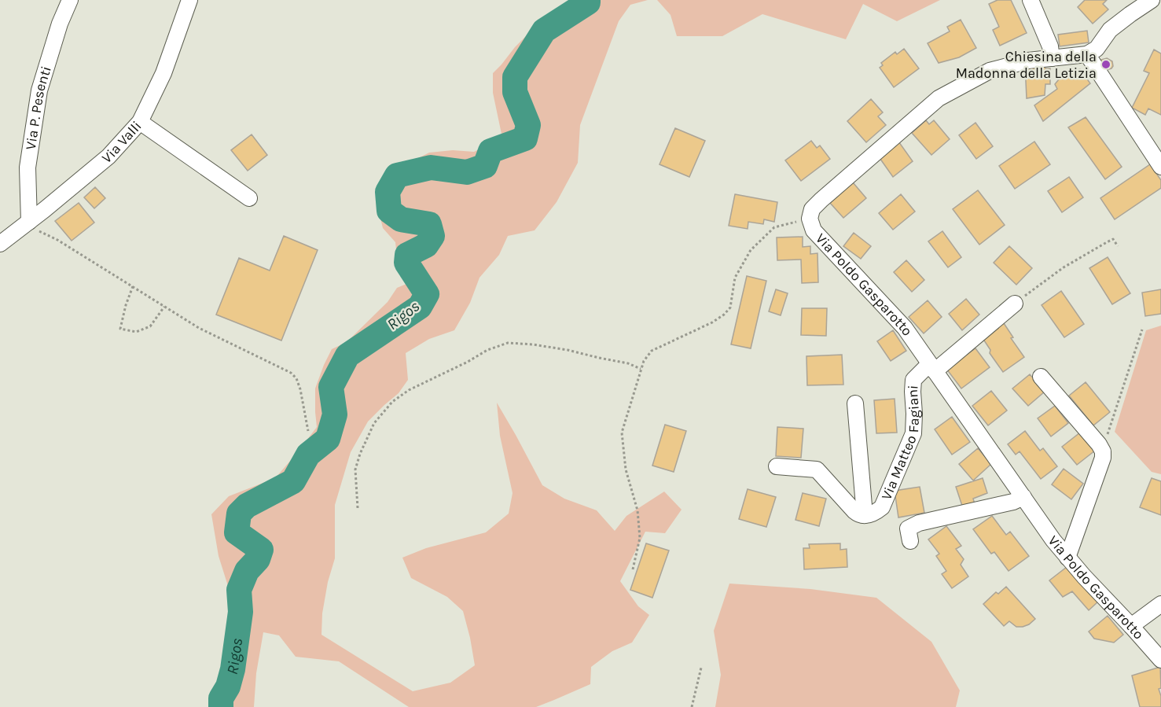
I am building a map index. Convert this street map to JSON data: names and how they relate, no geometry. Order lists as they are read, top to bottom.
{
  "streets": {
    "street": [
      "Via P. Pesenti",
      "Via Valli",
      "Via Poldo Gasparotto",
      "Via Matteo Fagiani"
    ]
  },
  "crossings": [
    ["Via P. Pesenti", "Via Valli"],
    ["Via Poldo Gasparotto", "Via Matteo Fagiani"]
  ],
  "water": ["Rigos"],
  "places": ["Chiesina della Madonna della Letizia"]
}
